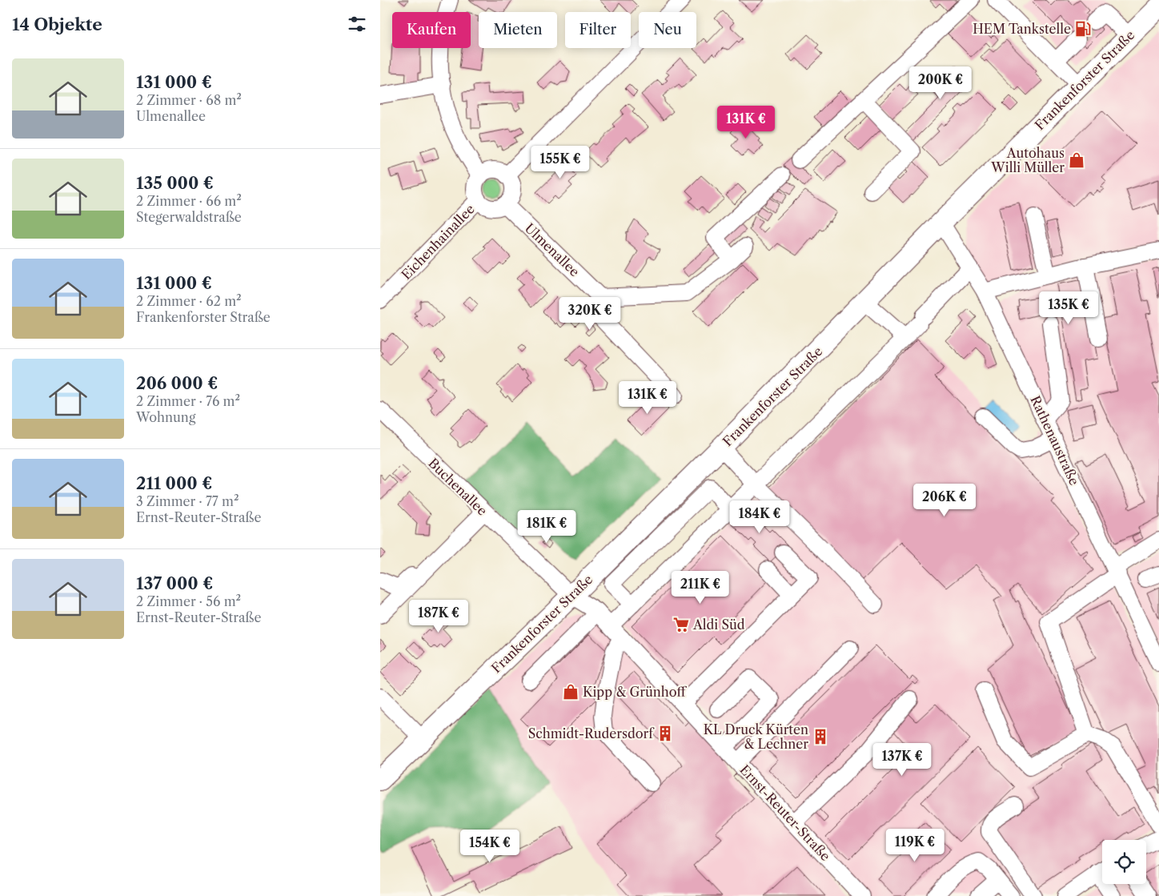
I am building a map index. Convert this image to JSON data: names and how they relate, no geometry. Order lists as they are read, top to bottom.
{
  "streets": {
    "main road": ["Frankenforster Straße"],
    "street": [
      "Eichenhainallee",
      "Ulmenallee",
      "Rathenaustraße",
      "Buchenallee",
      "Ernst-Reuter-Straße"
    ]
  },
  "crossings": [
    ["Frankenforster Straße", "Rathenaustraße"],
    ["Frankenforster Straße", "Buchenallee"],
    ["Frankenforster Straße", "Ernst-Reuter-Straße"],
    ["Eichenhainallee", "Ulmenallee"],
    ["Buchenallee", "Ernst-Reuter-Straße"]
  ],
  "places": {
    "fuel station": ["HEM Tankstelle"],
    "shop": ["Autohaus Willi Müller", "Kipp & Grünhoff"],
    "supermarket": ["Aldi Süd"],
    "building": ["Schmidt-Rudersdorf", "KL Druck Kürten & Lechner"]
  },
  "page": {
    "heading": "14 Objekte",
    "chip": [
      "Kaufen",
      "Mieten",
      "Filter",
      "Neu"
    ],
    "list": [
      {
        "name": "131 000 €",
        "note": "2 Zimmer · 68 m² · Ulmenallee"
      },
      {
        "name": "135 000 €",
        "note": "2 Zimmer · 66 m² · Stegerwaldstraße"
      },
      {
        "name": "131 000 €",
        "note": "2 Zimmer · 62 m² · Frankenforster Straße"
      },
      {
        "name": "206 000 €",
        "note": "2 Zimmer · 76 m² · Wohnung"
      },
      {
        "name": "211 000 €",
        "note": "3 Zimmer · 77 m² · Ernst-Reuter-Straße"
      },
      {
        "name": "137 000 €",
        "note": "2 Zimmer · 56 m² · Ernst-Reuter-Straße"
      }
    ],
    "price": [
      "200K €",
      "131K €",
      "155K €",
      "135K €",
      "320K €",
      "131K €",
      "206K €",
      "184K €",
      "181K €",
      "211K €",
      "187K €",
      "137K €",
      "119K €",
      "154K €"
    ]
  }
}
